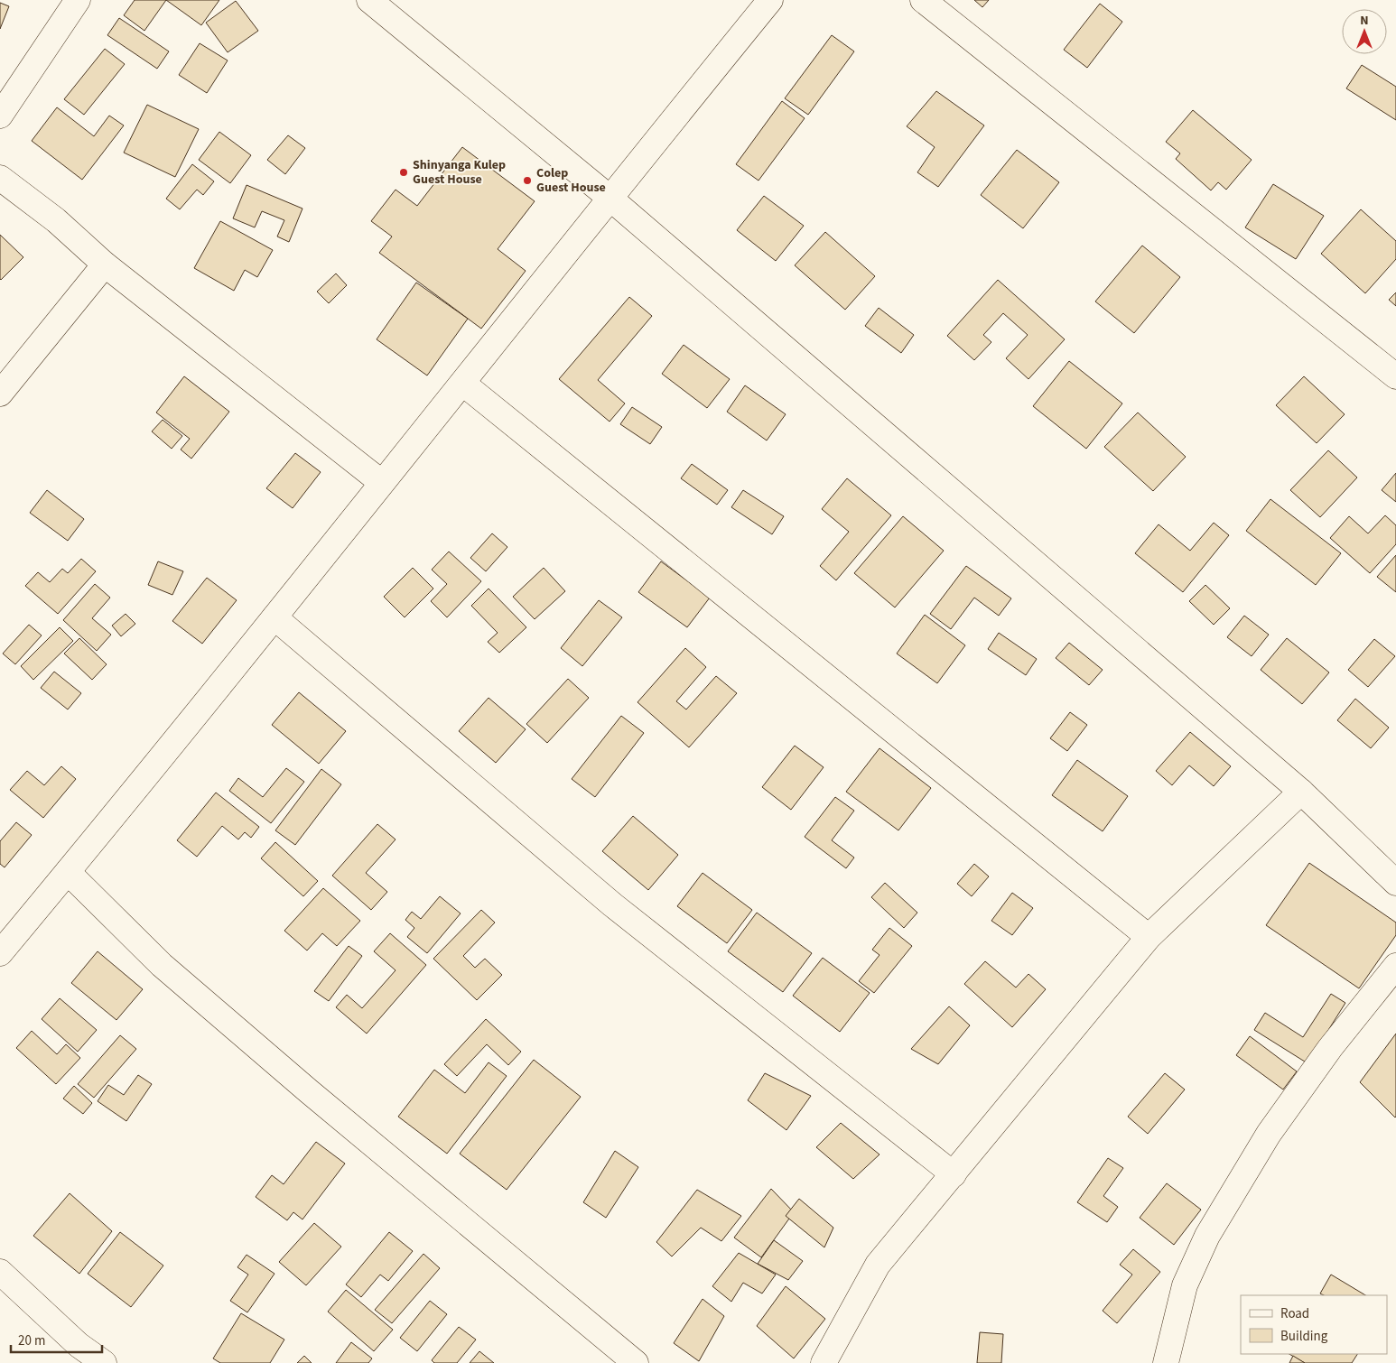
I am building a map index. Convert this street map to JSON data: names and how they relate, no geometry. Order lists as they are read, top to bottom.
{
  "places": ["Shinyanga Kulep Guest House", "Colep Guest House"],
  "legend": ["Road", "Building"],
  "scale_bar": "20 m",
  "north": "top"
}
